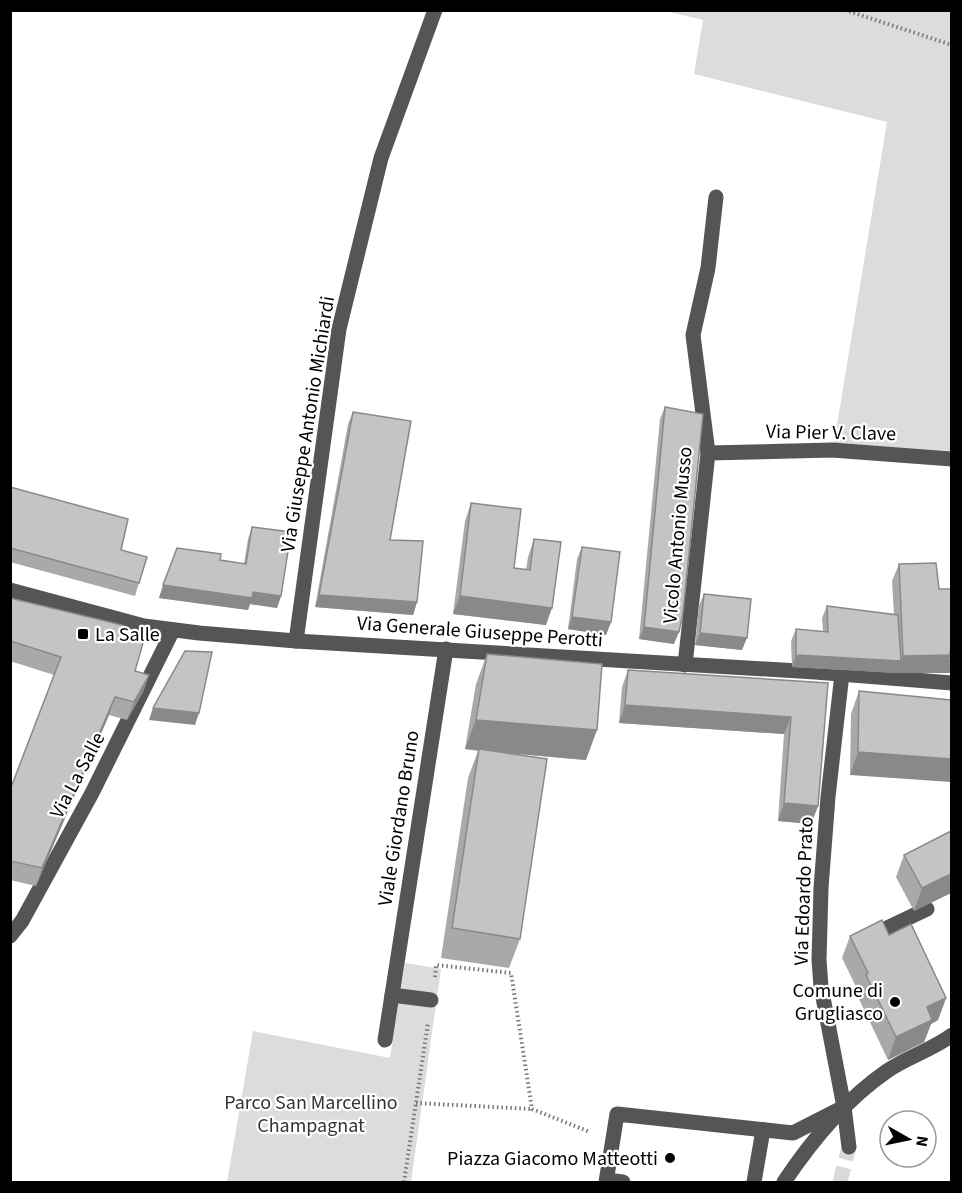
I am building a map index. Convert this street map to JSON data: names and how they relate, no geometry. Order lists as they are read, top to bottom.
{
  "streets": {
    "street": [
      "Via Giuseppe Antonio Michiardi",
      "Via Pier V. Clave",
      "Vicolo Antonio Musso",
      "Via Generale Giuseppe Perotti",
      "Via La Salle",
      "Viale Giordano Bruno",
      "Via Edoardo Prato"
    ]
  },
  "crossings": [
    ["Via Giuseppe Antonio Michiardi", "Via Generale Giuseppe Perotti"],
    ["Via Pier V. Clave", "Vicolo Antonio Musso"],
    ["Vicolo Antonio Musso", "Via Generale Giuseppe Perotti"],
    ["Via Generale Giuseppe Perotti", "Via La Salle"],
    ["Via Generale Giuseppe Perotti", "Viale Giordano Bruno"],
    ["Via Generale Giuseppe Perotti", "Via Edoardo Prato"]
  ],
  "parks": ["Parco San Marcellino Champagnat"],
  "places": {
    "transit": ["La Salle"],
    "other": ["Comune di Grugliasco", "Piazza Giacomo Matteotti"]
  },
  "north": "right"
}
